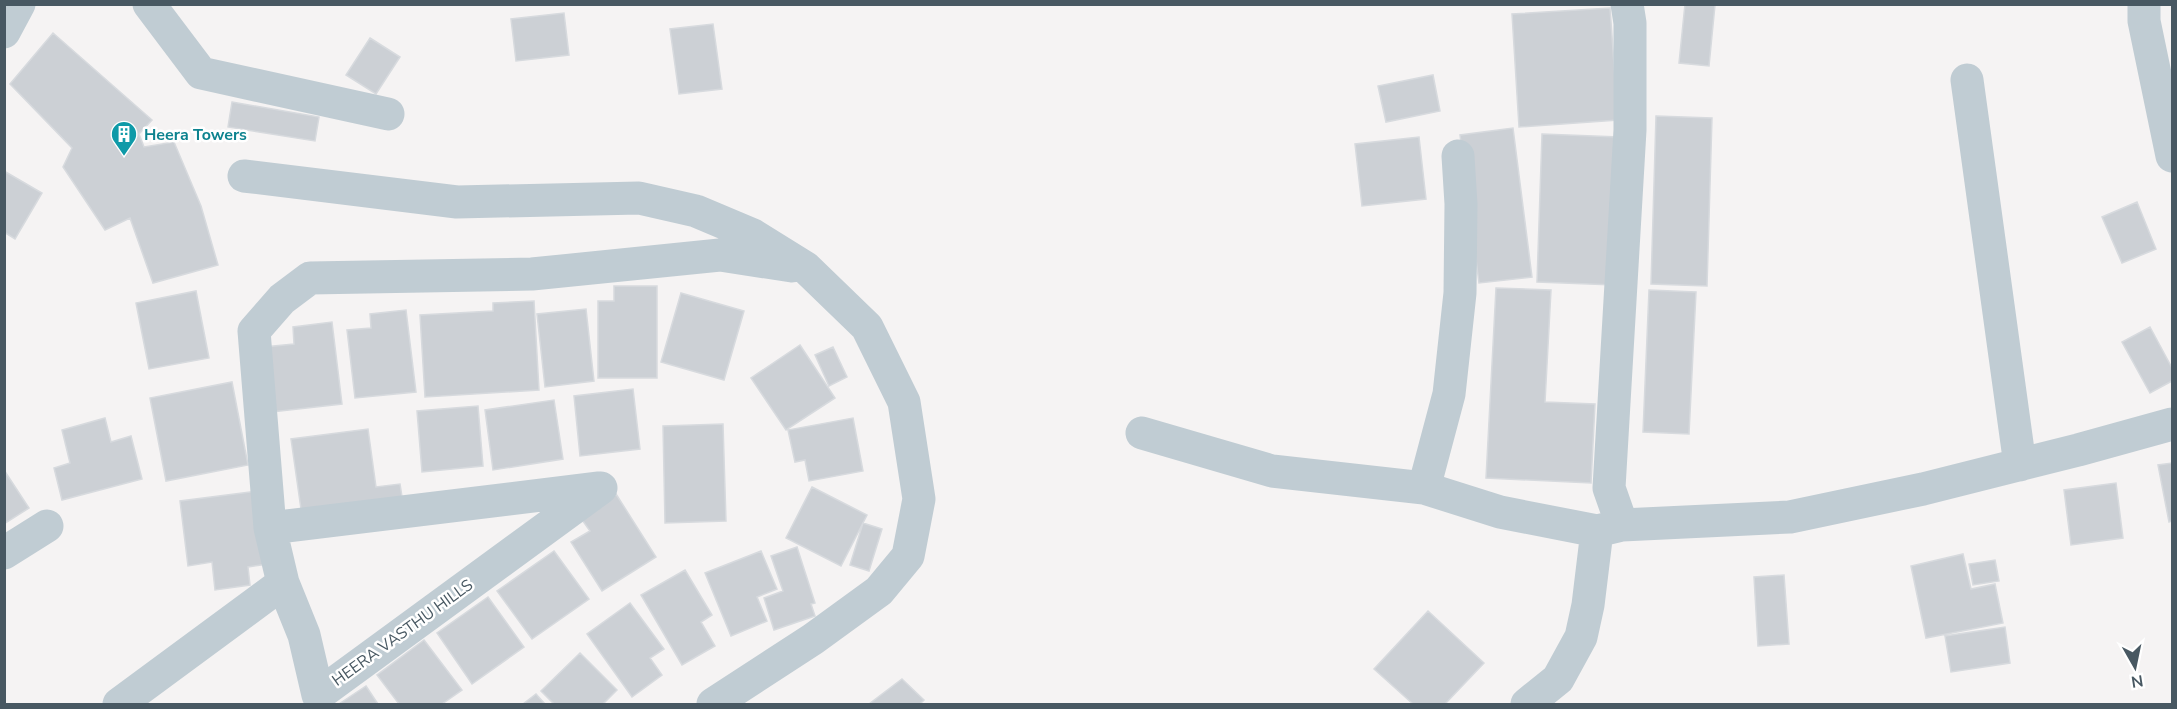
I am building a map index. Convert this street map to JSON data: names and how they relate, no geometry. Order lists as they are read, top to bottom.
{
  "streets": {
    "street": ["HEERA VASTHU HILLS"]
  },
  "places": {
    "building": ["Heera Towers"]
  },
  "north": "bottom"
}
